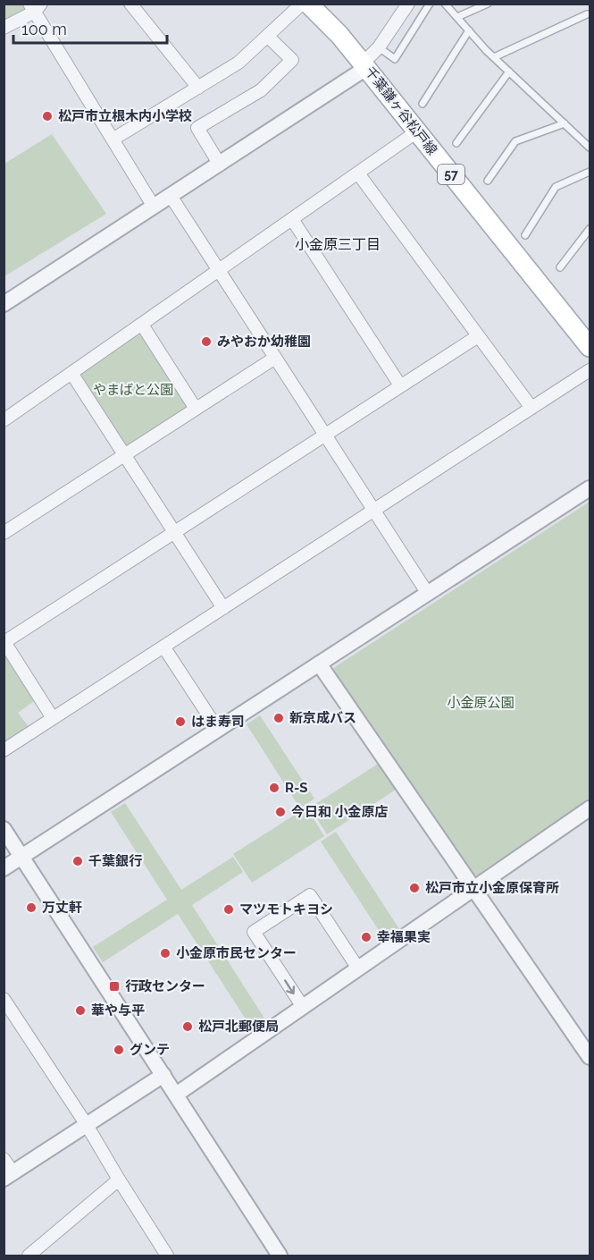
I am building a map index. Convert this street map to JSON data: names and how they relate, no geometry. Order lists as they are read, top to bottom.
{
  "streets": {
    "main road": ["千葉鎌ヶ谷松戸線", "57"]
  },
  "districts": ["小金原三丁目"],
  "parks": ["やまばと公園", "小金原公園"],
  "places": {
    "other": [
      "松戸市立根木内小学校",
      "みやおか幼稚園",
      "新京成バス",
      "はま寿司",
      "R-S",
      "今日和 小金原店",
      "千葉銀行",
      "松戸市立小金原保育所",
      "万丈軒",
      "マツモトキヨシ",
      "幸福果実",
      "小金原市民センター",
      "華や与平",
      "松戸北郵便局",
      "グンテ"
    ],
    "transit": ["行政センター"]
  },
  "scale_bar": "100 m"
}
